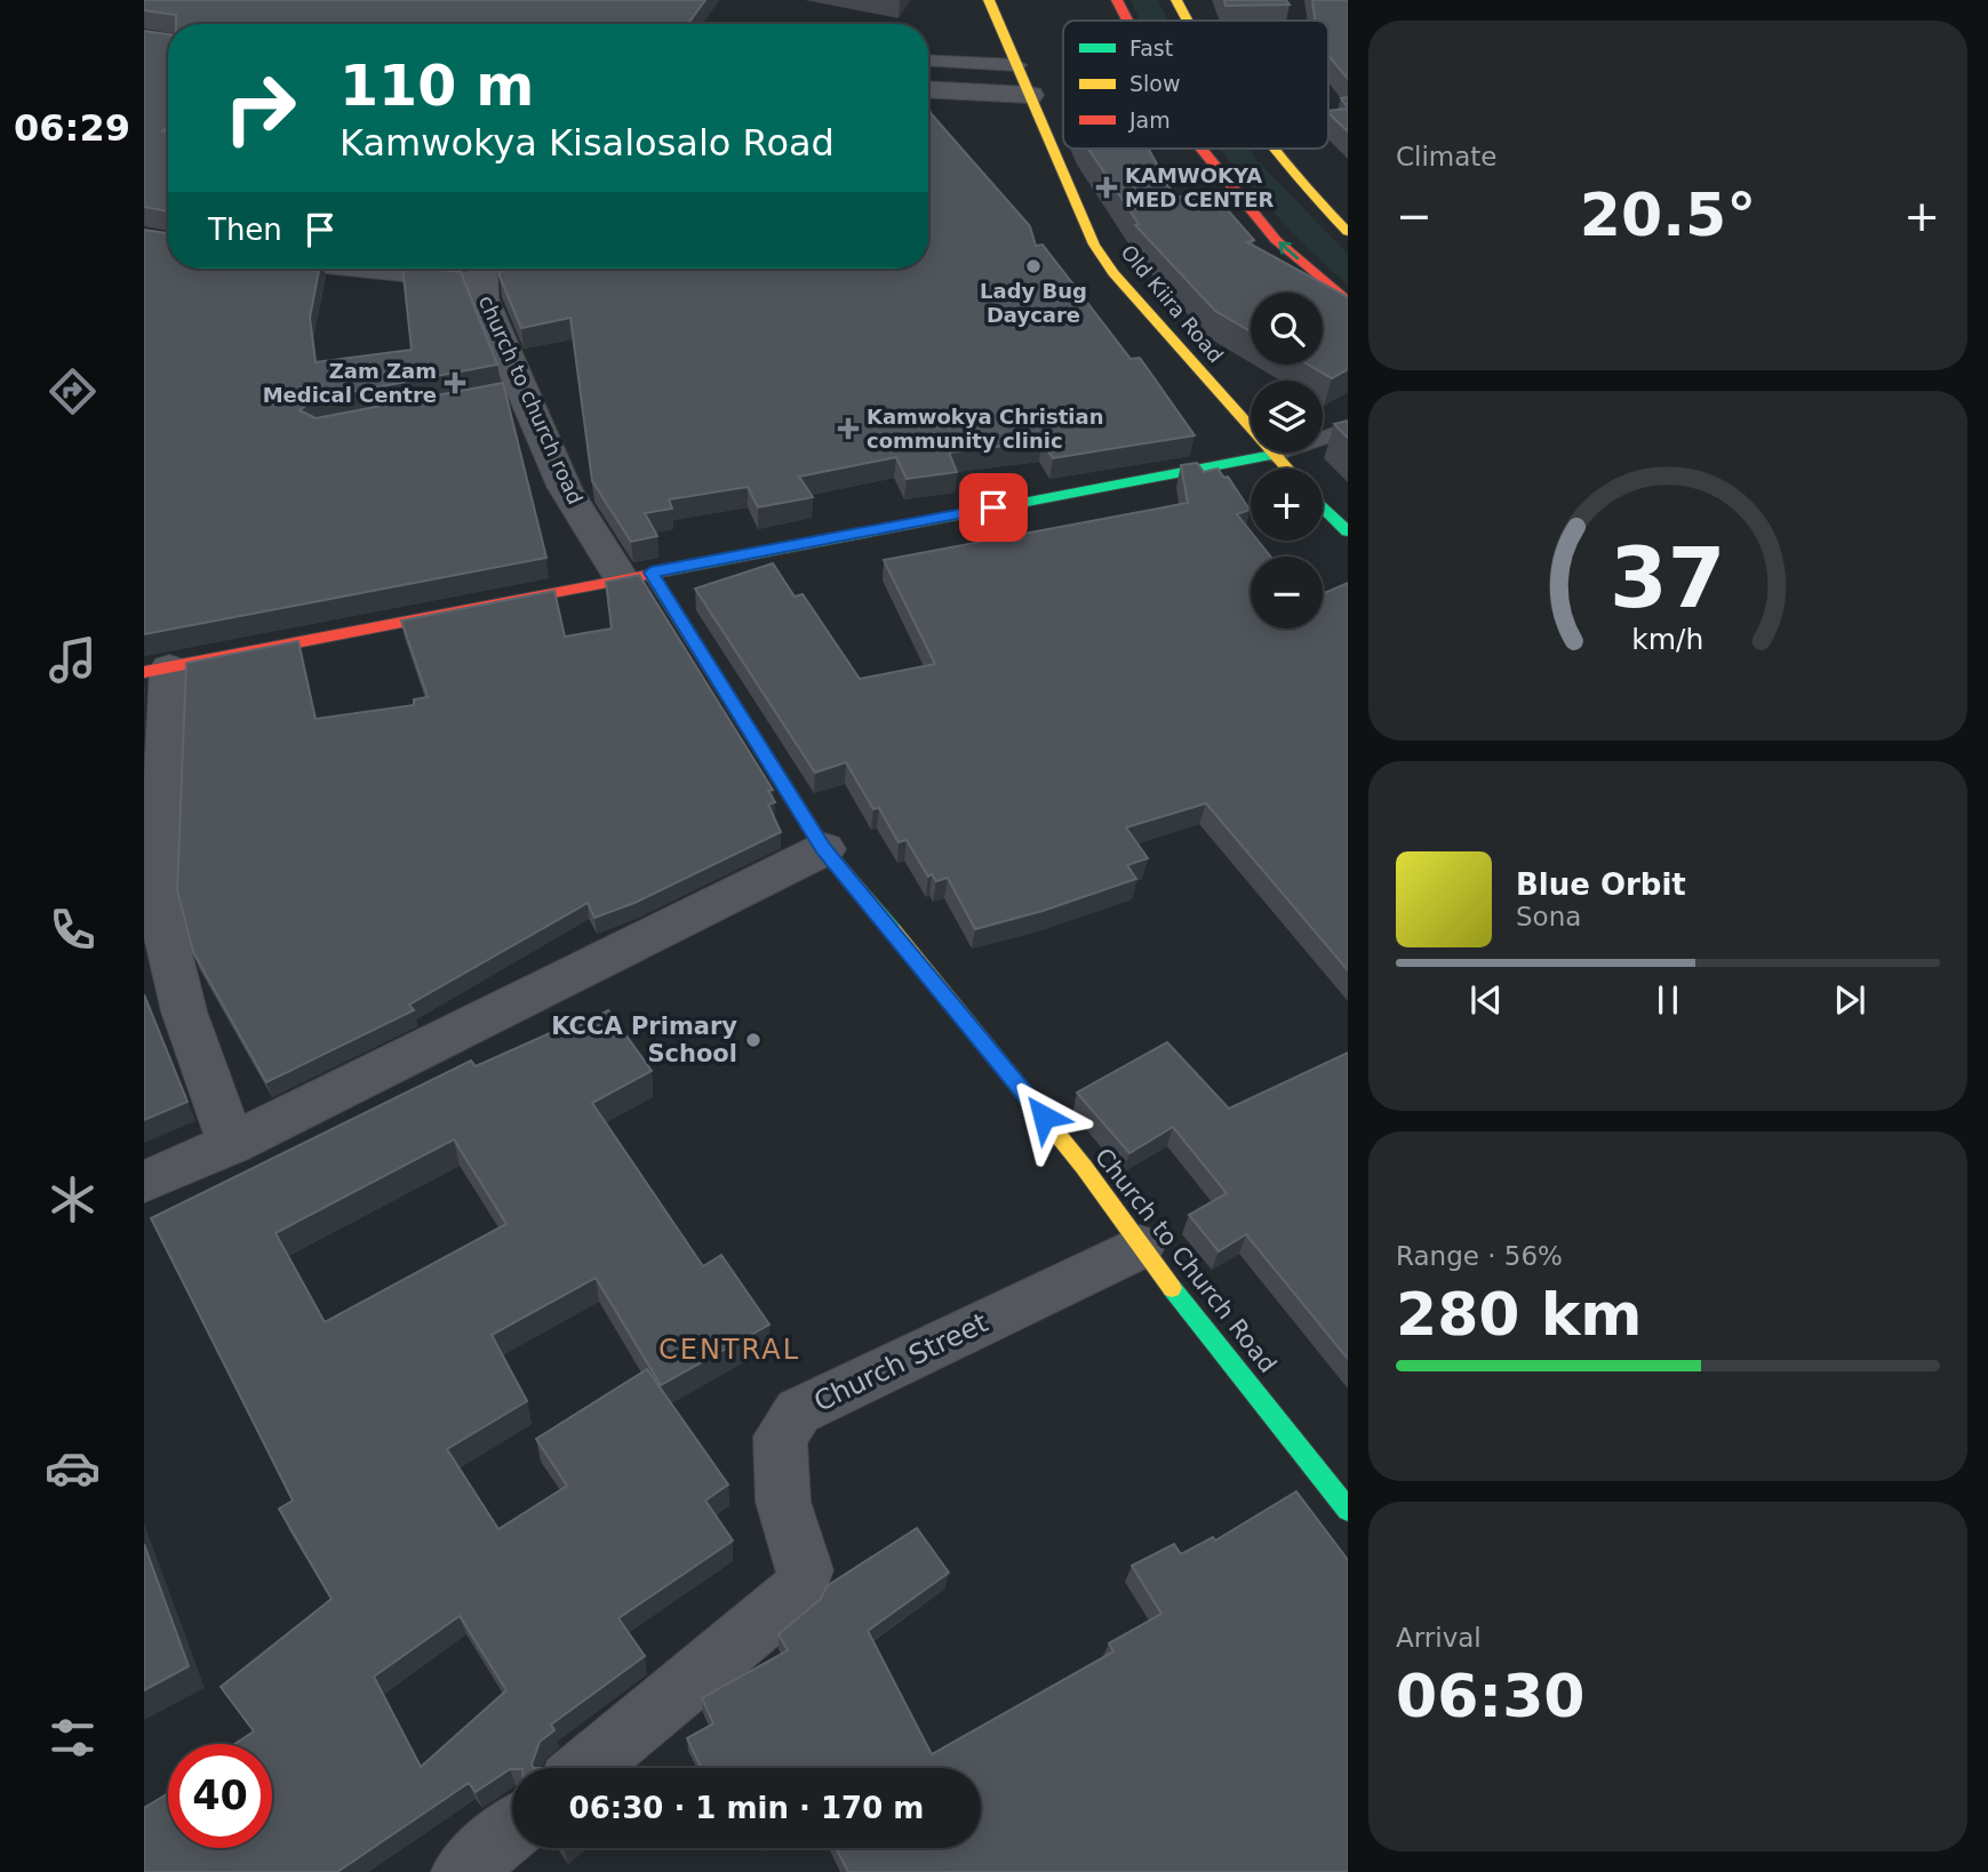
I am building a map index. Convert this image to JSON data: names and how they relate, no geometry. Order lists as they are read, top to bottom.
{
  "streets": {
    "street": [
      "Old Kiira Road",
      "church to church road",
      "Church to Church Road",
      "Church Street"
    ]
  },
  "crossings": [
    ["church to church road", "Church to Church Road"],
    ["Church to Church Road", "Church Street"]
  ],
  "districts": ["CENTRAL"],
  "places": {
    "health": ["KAMWOKYA MED CENTER", "Zam Zam Medical Centre", "Kamwokya Christian community clinic"],
    "other": ["Lady Bug Daycare", "KCCA Primary School"]
  },
  "legend": ["Fast", "Slow", "Jam"],
  "page": {
    "tabs": "06:29",
    "tile": [
      "Climate",
      ["Range · 56%", "280 km"],
      ["Arrival", "06:30"]
    ],
    "turn": ["110 m", "Kamwokya Kisalosalo Road"],
    "heat": ["−", "20.5°", "+"],
    "then": "Then",
    "map_buttons": ["+", "−"],
    "song": ["Blue Orbit", "Sona"],
    "limit": "40",
    "trip": "06:30 · 1 min · 170 m",
    "gauge": ["37", "km/h"]
  }
}
